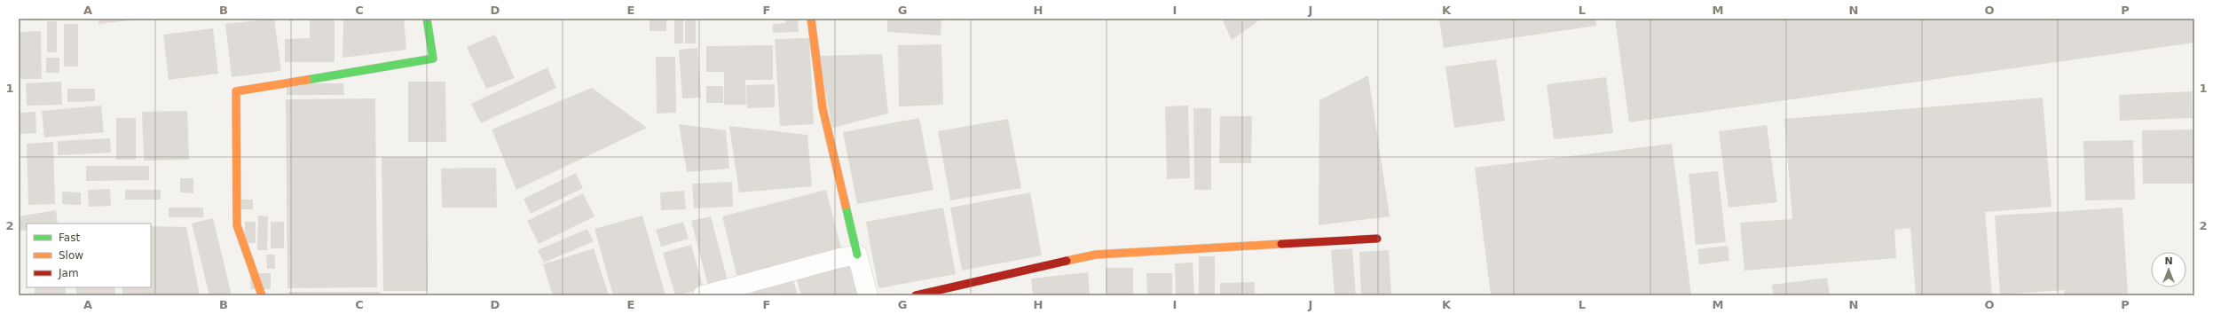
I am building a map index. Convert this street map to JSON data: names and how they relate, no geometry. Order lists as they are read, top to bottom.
{
  "legend": ["Fast", "Slow", "Jam"],
  "north": "top",
  "grid": {
    "columns": [
      "A",
      "B",
      "C",
      "D",
      "E",
      "F",
      "G",
      "H",
      "I",
      "J",
      "K",
      "L",
      "M",
      "N",
      "O",
      "P"
    ],
    "rows": ["1", "2"]
  }
}
